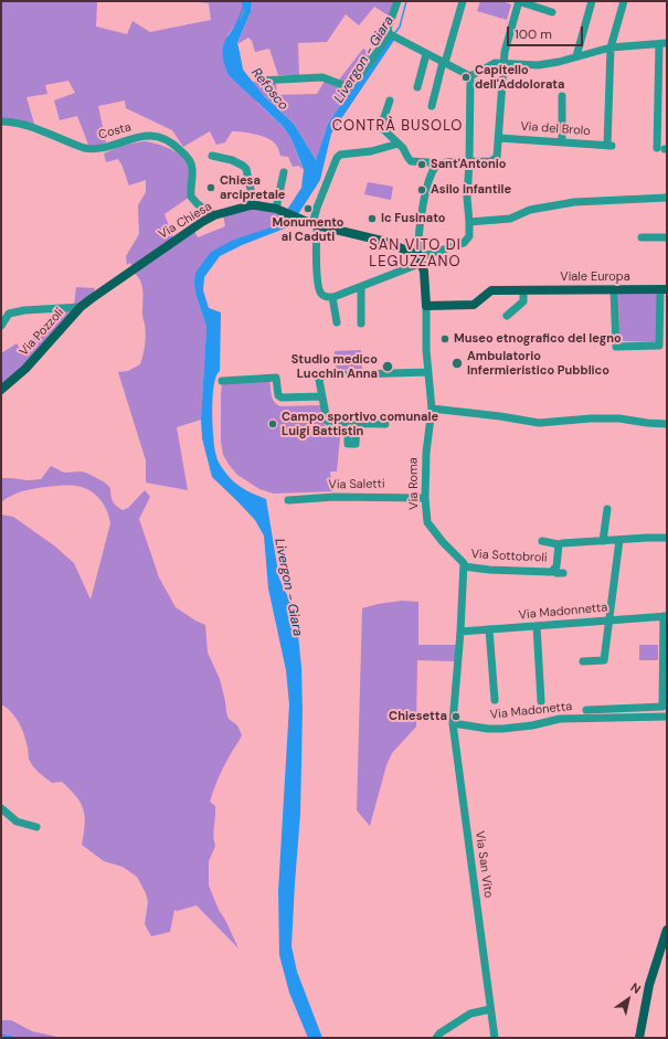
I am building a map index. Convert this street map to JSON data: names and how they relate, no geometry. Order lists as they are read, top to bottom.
{
  "streets": {
    "main road": [
      "Via Chiesa",
      "Viale Europa",
      "Via Pozzoli",
      "Via Roma"
    ],
    "street": [
      "Via del Brolo",
      "Costa",
      "Via Saletti",
      "Via Sottobroli",
      "Via Madonnetta",
      "Via Madonetta",
      "Via San Vito"
    ]
  },
  "crossings": [
    ["Costa", "Via Chiesa"],
    ["Via Chiesa", "Via Pozzoli"],
    ["Via Chiesa", "Via Roma"],
    ["Viale Europa", "Via Roma"],
    ["Via Roma", "Via Saletti"],
    ["Via Roma", "Via Sottobroli"],
    ["Via Madonetta", "Via San Vito"]
  ],
  "districts": ["CONTRÀ BUSOLO", "SAN VITO DI LEGUZZANO"],
  "water": ["Livergon - Giara", "Refosco"],
  "places": [
    "Capitello dell'Addolorata",
    "Sant'Antonio",
    "Chiesa arcipretale",
    "Asilo infantile",
    "Monumento ai Caduti",
    "Ic Fusinato",
    "Museo etnografico del legno",
    "Ambulatorio Infermieristico Pubblico",
    "Studio medico Lucchin Anna",
    "Campo sportivo comunale Luigi Battistin",
    "Chiesetta"
  ],
  "scale_bar": "100 m",
  "north": "top right"
}
